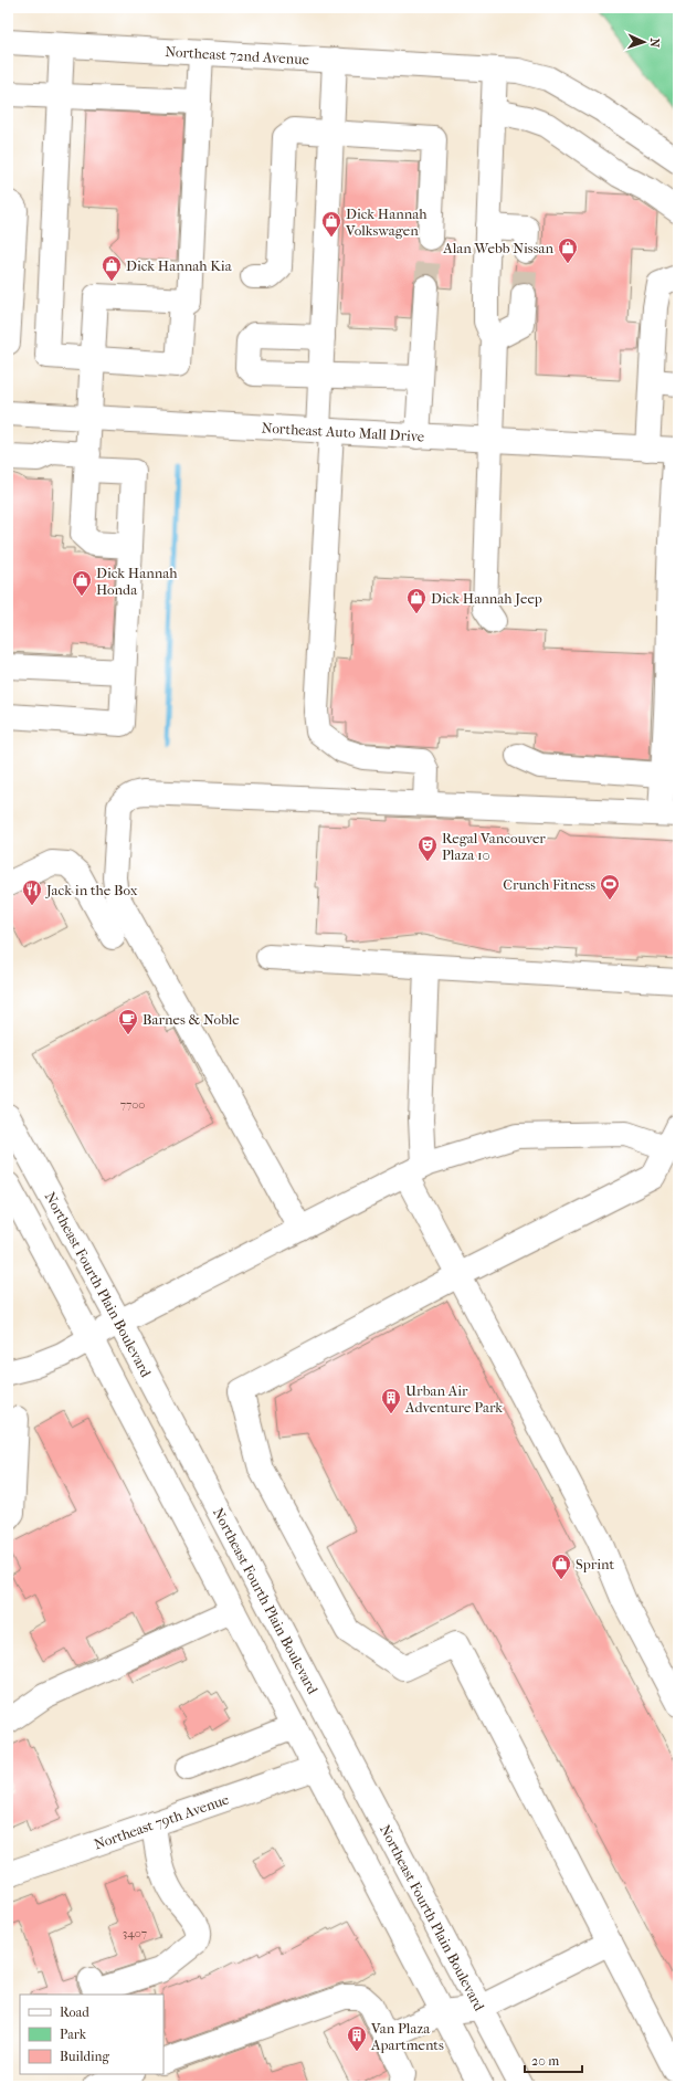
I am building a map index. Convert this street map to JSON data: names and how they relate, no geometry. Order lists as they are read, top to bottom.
{
  "streets": {
    "street": [
      "Northeast 72nd Avenue",
      "Northeast Auto Mall Drive",
      "Northeast Fourth Plain Boulevard",
      "Northeast 79th Avenue"
    ]
  },
  "places": {
    "shop": [
      "Dick Hannah Volkswagen",
      "Alan Webb Nissan",
      "Dick Hannah Kia",
      "Dick Hannah Honda",
      "Dick Hannah Jeep",
      "Sprint"
    ],
    "theatre": ["Regal Vancouver Plaza 10"],
    "sports": ["Crunch Fitness"],
    "restaurant": ["Jack in the Box"],
    "cafe": ["Barnes & Noble"],
    "building": ["Urban Air Adventure Park", "Van Plaza Apartments"]
  },
  "house_numbers": ["7700", "3407"],
  "legend": ["Road", "Park", "Building"],
  "scale_bar": "20 m",
  "north": "right"
}
